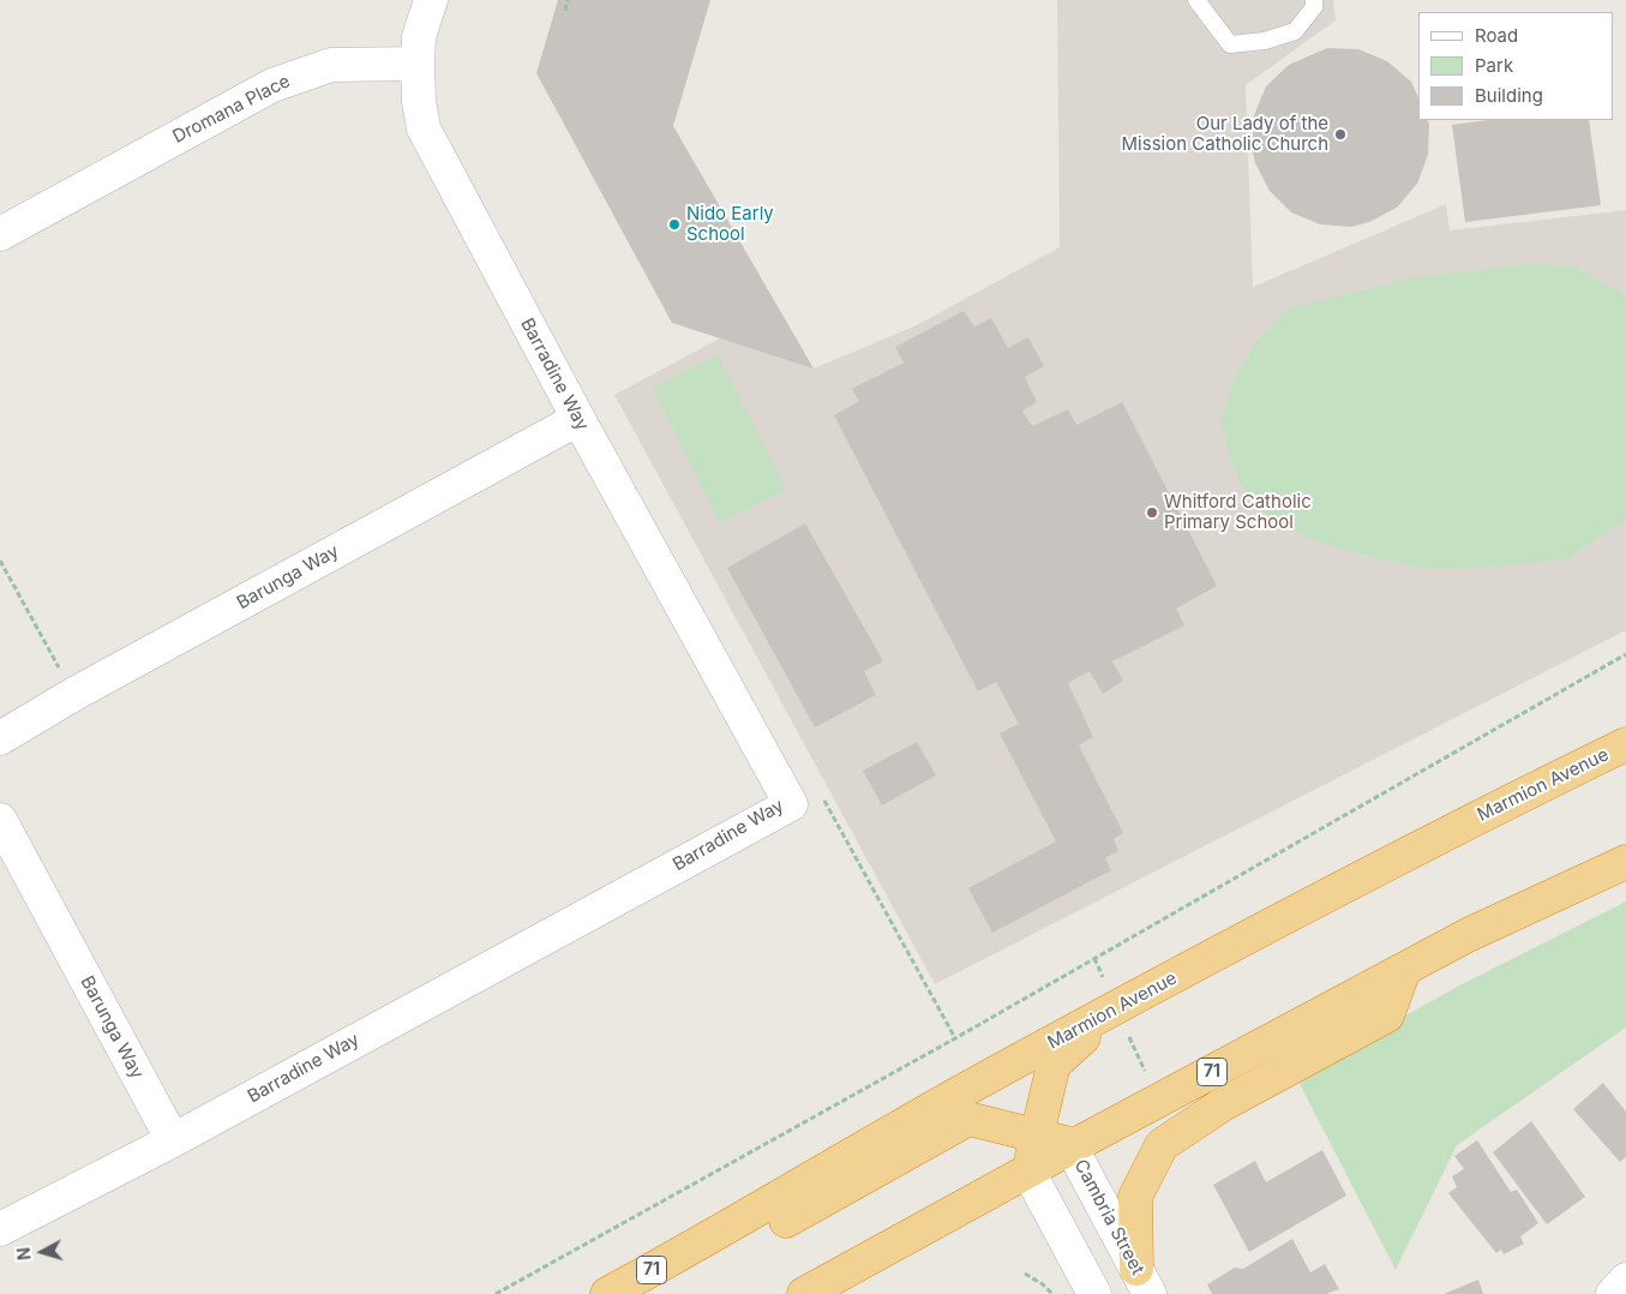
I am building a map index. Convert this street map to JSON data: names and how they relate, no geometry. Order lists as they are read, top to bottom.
{
  "streets": {
    "highway": ["Marmion Avenue", "71"],
    "street": [
      "Dromana Place",
      "Barradine Way",
      "Barunga Way",
      "Cambria Street"
    ]
  },
  "crossings": [
    ["Dromana Place", "Barradine Way"],
    ["Barradine Way", "Barunga Way"],
    ["71", "Cambria Street"]
  ],
  "places": ["Our Lady of the Mission Catholic Church", "Nido Early School", "Whitford Catholic Primary School"],
  "legend": ["Road", "Park", "Building"],
  "north": "left"
}
